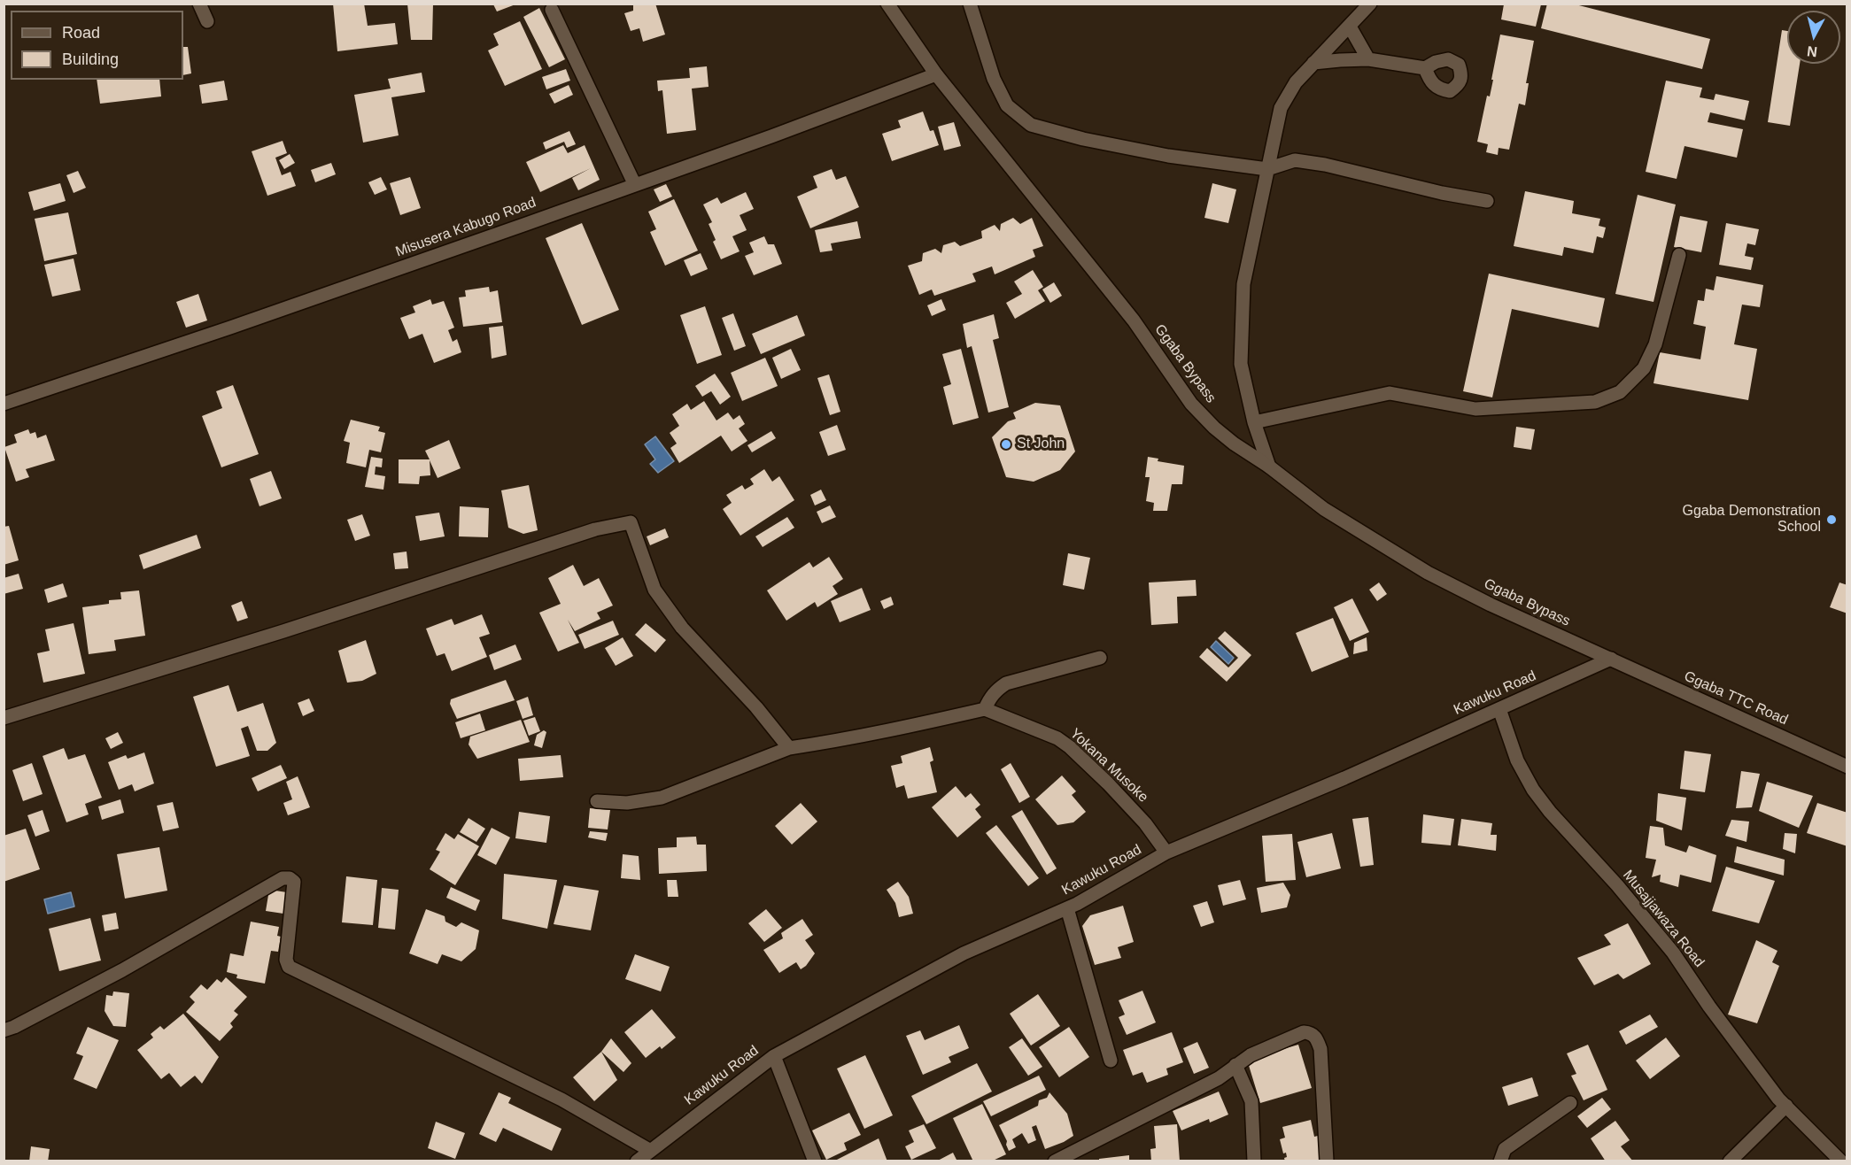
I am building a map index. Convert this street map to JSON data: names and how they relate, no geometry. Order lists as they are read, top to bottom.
{
  "streets": {
    "street": [
      "Misusera Kabugo Road",
      "Ggaba Bypass",
      "Kawuku Road",
      "Ggaba TTC Road",
      "Yokana Musoke",
      "Musajjawaza Road"
    ]
  },
  "crossings": [
    ["Misusera Kabugo Road", "Ggaba Bypass"],
    ["Ggaba Bypass", "Kawuku Road"],
    ["Ggaba Bypass", "Ggaba TTC Road"],
    ["Kawuku Road", "Ggaba TTC Road"],
    ["Kawuku Road", "Yokana Musoke"],
    ["Kawuku Road", "Musajjawaza Road"]
  ],
  "places": ["St John", "Ggaba Demonstration School"],
  "legend": ["Road", "Building"],
  "north": "bottom"
}
